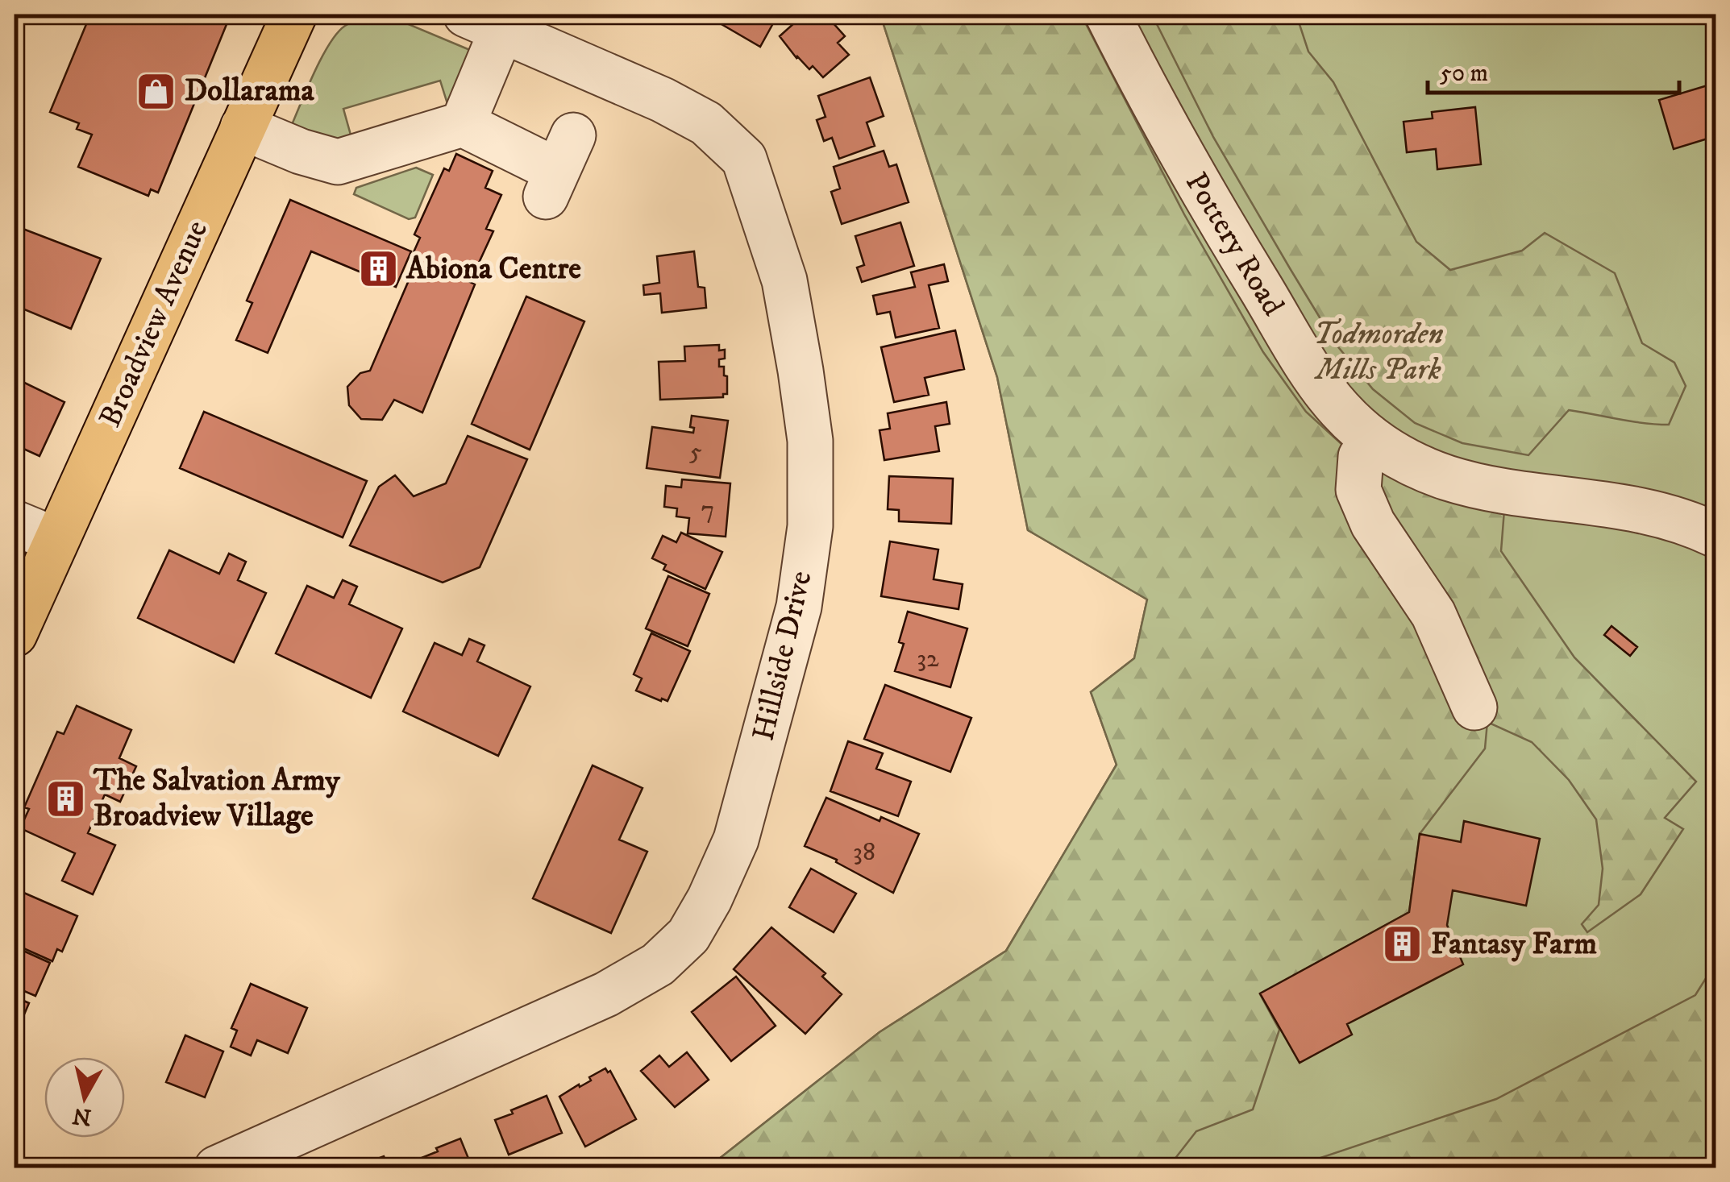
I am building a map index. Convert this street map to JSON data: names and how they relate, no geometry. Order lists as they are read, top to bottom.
{
  "streets": {
    "main road": ["Broadview Avenue"],
    "street": ["Pottery Road", "Hillside Drive"]
  },
  "parks": ["Todmorden Mills Park"],
  "places": {
    "shop": ["Dollarama"],
    "building": ["Abiona Centre", "The Salvation Army Broadview Village", "Fantasy Farm"]
  },
  "house_numbers": [
    "5",
    "7",
    "32",
    "38"
  ],
  "scale_bar": "50 m",
  "north": "bottom"
}
